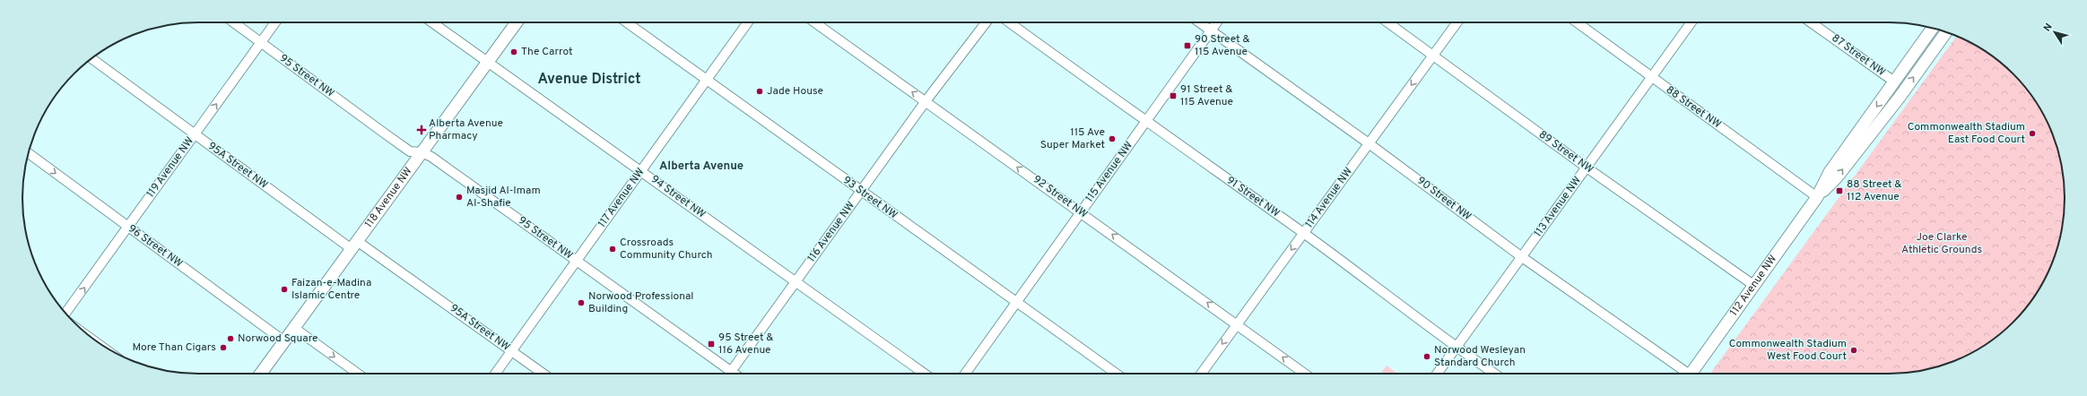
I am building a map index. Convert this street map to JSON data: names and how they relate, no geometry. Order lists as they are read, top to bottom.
{
  "streets": {
    "main road": ["118 Avenue NW", "112 Avenue NW"],
    "street": [
      "87 Street NW",
      "95 Street NW",
      "88 Street NW",
      "89 Street NW",
      "95A Street NW",
      "119 Avenue NW",
      "115 Avenue NW",
      "94 Street NW",
      "92 Street NW",
      "91 Street NW",
      "117 Avenue NW",
      "93 Street NW",
      "114 Avenue NW",
      "90 Street NW",
      "113 Avenue NW",
      "116 Avenue NW",
      "96 Street NW"
    ]
  },
  "crossings": [
    ["87 Street NW", "112 Avenue NW"],
    ["95 Street NW", "119 Avenue NW"],
    ["95 Street NW", "118 Avenue NW"],
    ["95 Street NW", "117 Avenue NW"],
    ["88 Street NW", "113 Avenue NW"],
    ["88 Street NW", "112 Avenue NW"],
    ["89 Street NW", "114 Avenue NW"],
    ["89 Street NW", "113 Avenue NW"],
    ["89 Street NW", "112 Avenue NW"],
    ["95A Street NW", "119 Avenue NW"],
    ["95A Street NW", "118 Avenue NW"],
    ["95A Street NW", "117 Avenue NW"],
    ["119 Avenue NW", "96 Street NW"],
    ["115 Avenue NW", "92 Street NW"],
    ["115 Avenue NW", "91 Street NW"],
    ["115 Avenue NW", "93 Street NW"],
    ["115 Avenue NW", "90 Street NW"],
    ["118 Avenue NW", "94 Street NW"],
    ["118 Avenue NW", "96 Street NW"],
    ["94 Street NW", "117 Avenue NW"],
    ["94 Street NW", "116 Avenue NW"],
    ["92 Street NW", "114 Avenue NW"],
    ["92 Street NW", "116 Avenue NW"],
    ["91 Street NW", "114 Avenue NW"],
    ["91 Street NW", "113 Avenue NW"],
    ["117 Avenue NW", "93 Street NW"],
    ["93 Street NW", "116 Avenue NW"],
    ["114 Avenue NW", "90 Street NW"],
    ["90 Street NW", "113 Avenue NW"]
  ],
  "one_way": [
    "119 Avenue NW",
    "92 Street NW",
    "114 Avenue NW",
    "96 Street NW"
  ],
  "districts": ["Avenue District", "Alberta Avenue"],
  "parks": ["Joe Clarke Athletic Grounds"],
  "places": {
    "transit": [
      "90 Street & 115 Avenue",
      "91 Street & 115 Avenue",
      "88 Street & 112 Avenue",
      "95 Street & 116 Avenue"
    ],
    "other": [
      "The Carrot",
      "Jade House",
      "Commonwealth Stadium East Food Court",
      "115 Ave Super Market",
      "Masjid Al-Imam Al-Shafie",
      "Crossroads Community Church",
      "Faizan-e-Madina Islamic Centre",
      "Norwood Professional Building",
      "Norwood Square",
      "More Than Cigars",
      "Commonwealth Stadium West Food Court",
      "Norwood Wesleyan Standard Church"
    ],
    "health": ["Alberta Avenue Pharmacy"]
  },
  "north": "top left"
}
